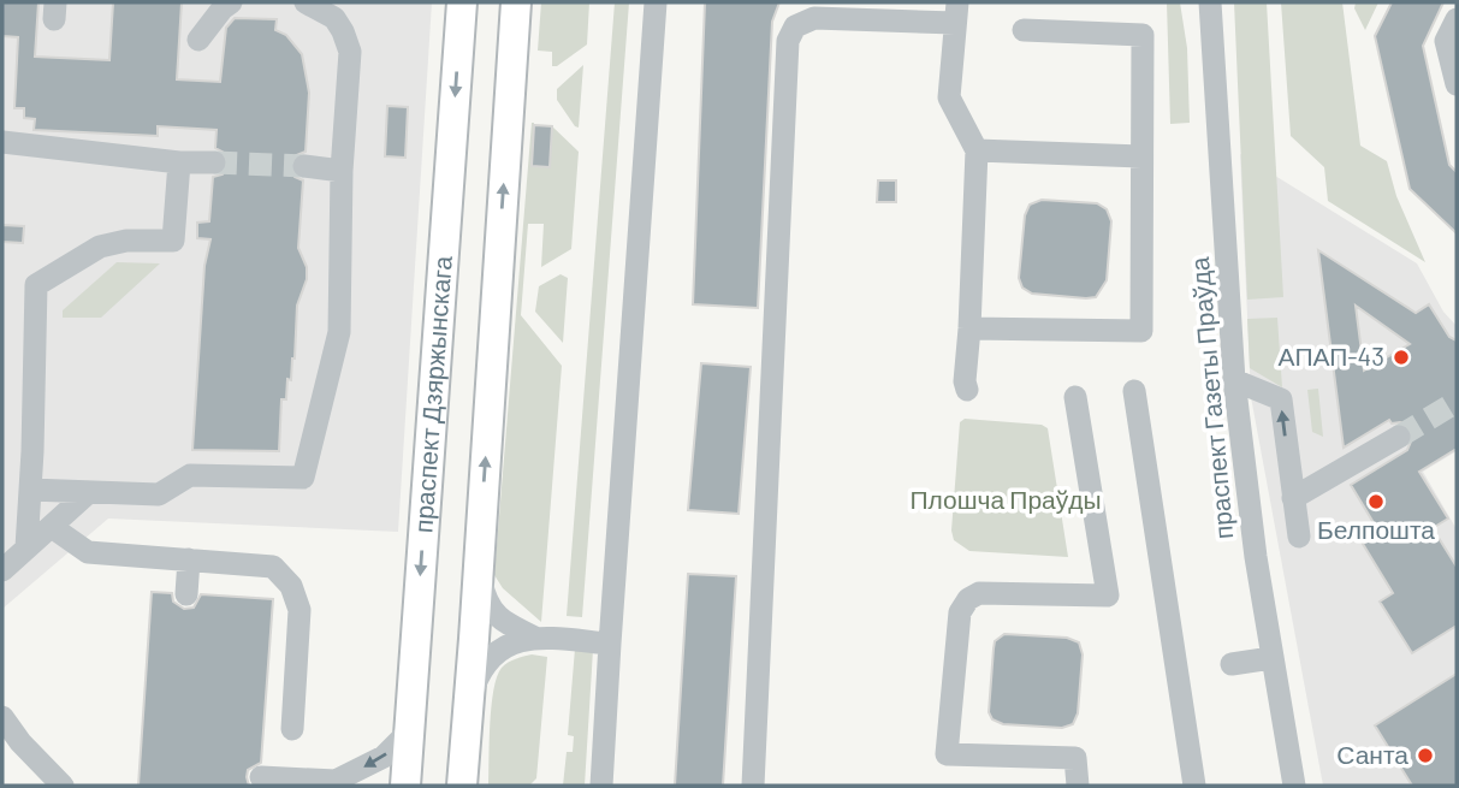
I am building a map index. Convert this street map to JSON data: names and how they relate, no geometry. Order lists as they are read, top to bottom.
{
  "streets": {
    "main road": ["праспект Дзяржынскага"],
    "street": ["праспект Газеты Праўда"]
  },
  "parks": ["Плошча Праўды"],
  "places": ["АПАП-43", "Белпошта", "Санта"]
}
